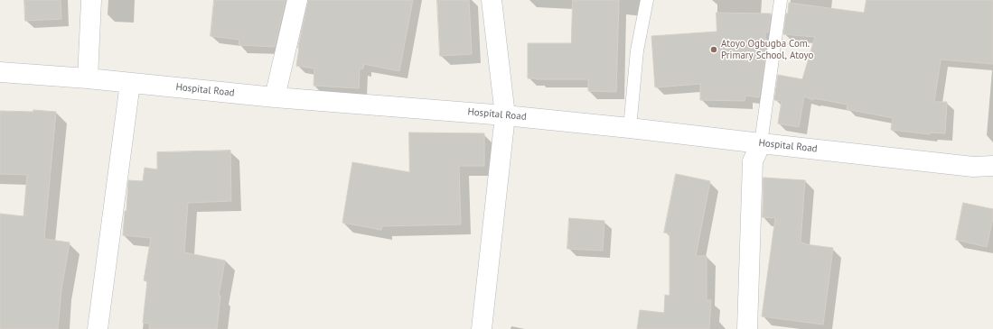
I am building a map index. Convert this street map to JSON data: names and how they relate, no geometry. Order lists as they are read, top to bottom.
{
  "streets": {
    "street": ["Hospital Road"]
  },
  "places": ["Atoyo Ogbugba Com. Primary School, Atoyo"]
}
